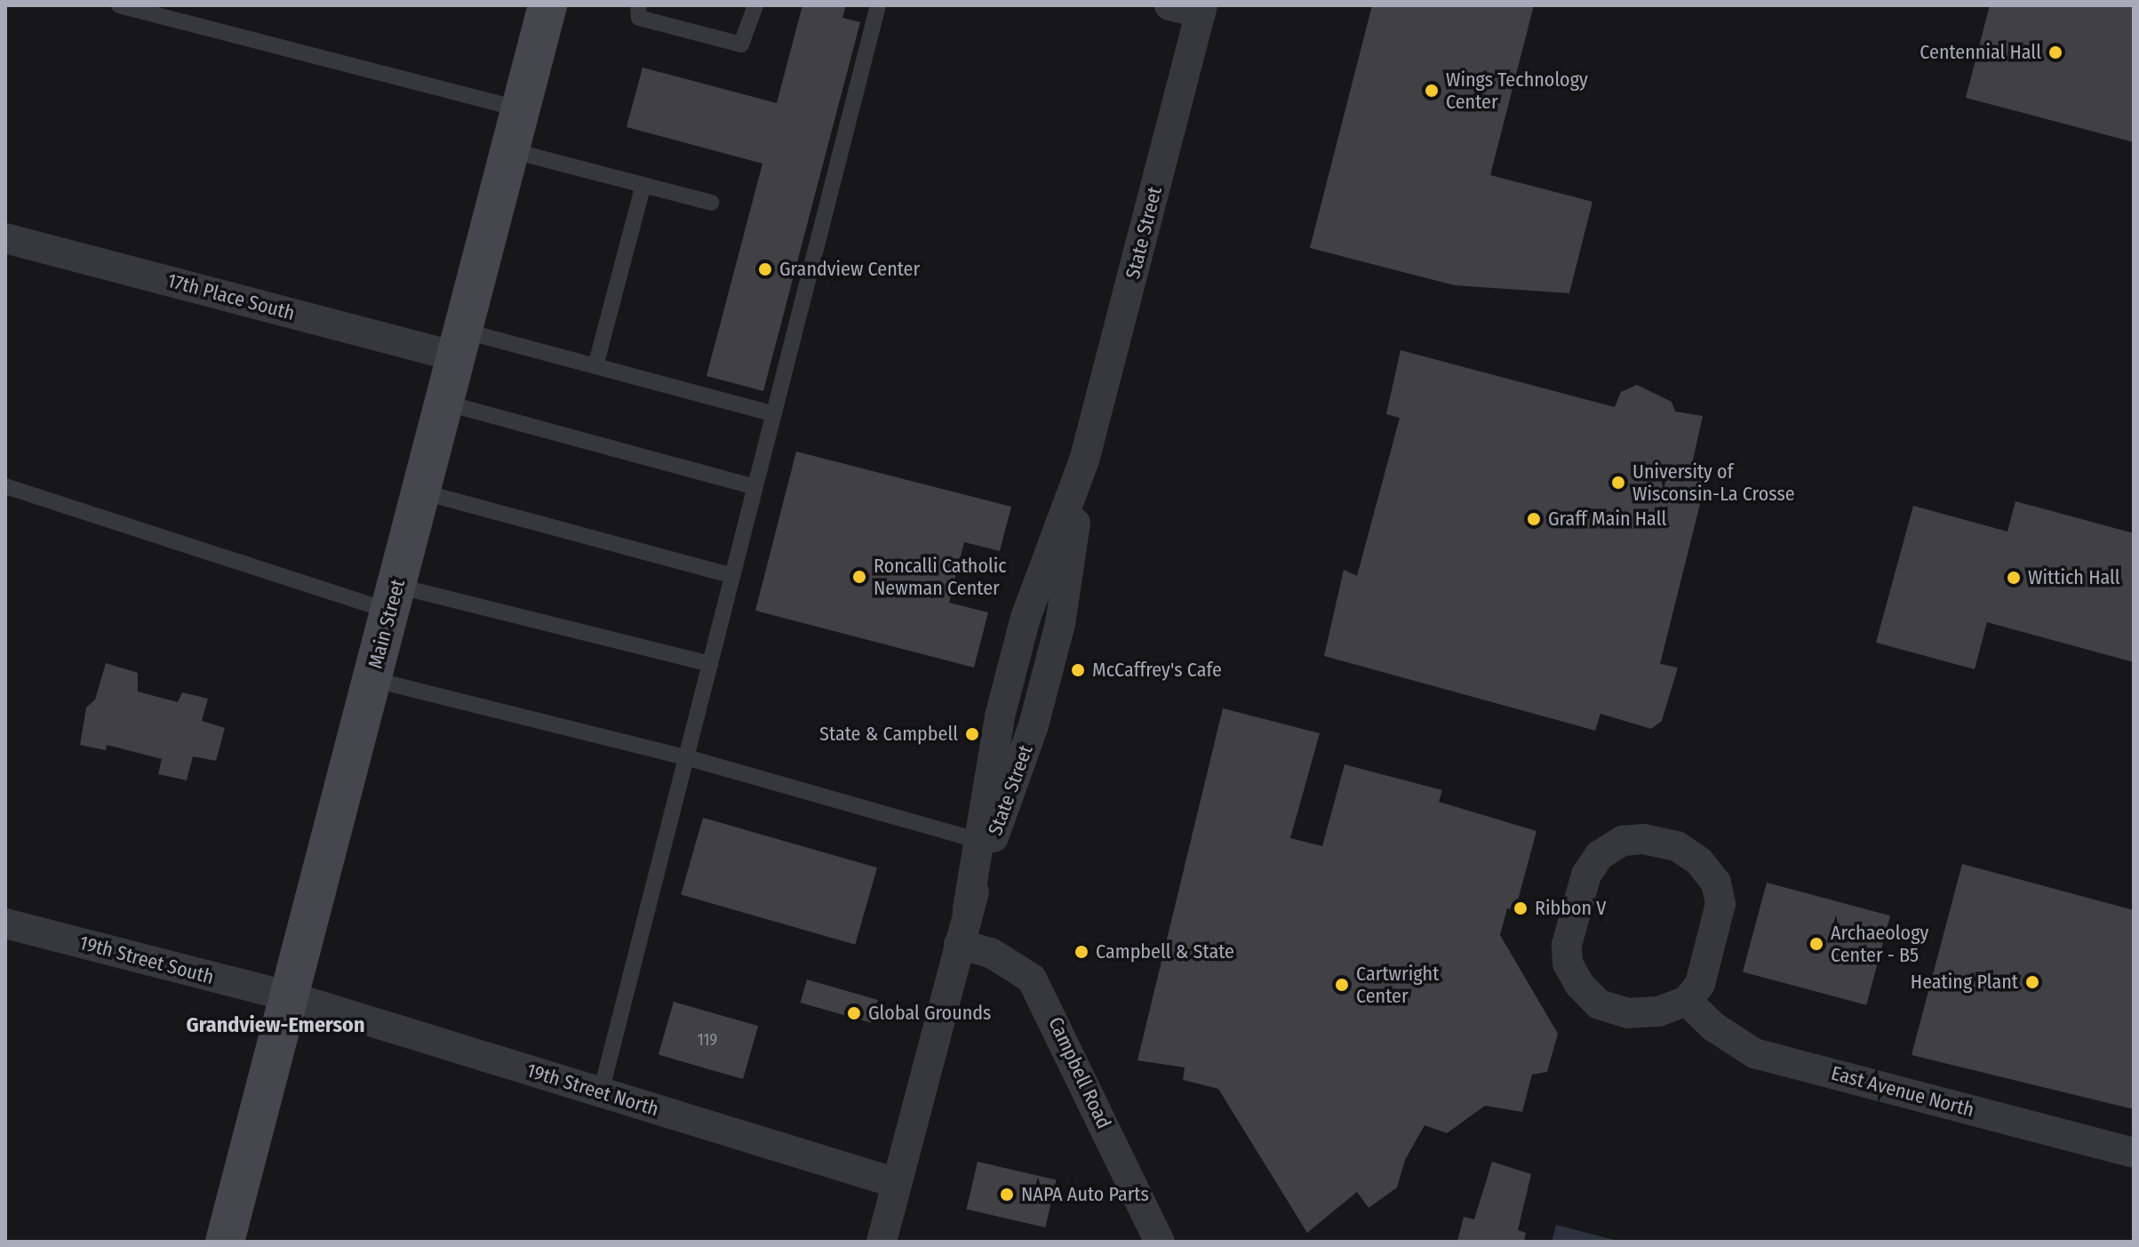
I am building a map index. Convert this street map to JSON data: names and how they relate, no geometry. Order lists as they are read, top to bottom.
{
  "streets": {
    "street": [
      "State Street",
      "17th Place South",
      "Main Street",
      "19th Street South",
      "Campbell Road",
      "19th Street North",
      "East Avenue North"
    ]
  },
  "crossings": [
    ["State Street", "Campbell Road"],
    ["State Street", "19th Street North"],
    ["17th Place South", "Main Street"],
    ["Main Street", "19th Street South"],
    ["Main Street", "19th Street North"],
    ["19th Street South", "19th Street North"]
  ],
  "districts": ["Grandview-Emerson"],
  "places": [
    "Centennial Hall",
    "Wings Technology Center",
    "Grandview Center",
    "University of Wisconsin-La Crosse",
    "Graff Main Hall",
    "Roncalli Catholic Newman Center",
    "Wittich Hall",
    "McCaffrey's Cafe",
    "State & Campbell",
    "Ribbon V",
    "Archaeology Center - B5",
    "Campbell & State",
    "Heating Plant",
    "Cartwright Center",
    "Global Grounds",
    "NAPA Auto Parts"
  ],
  "house_numbers": ["119"]
}
